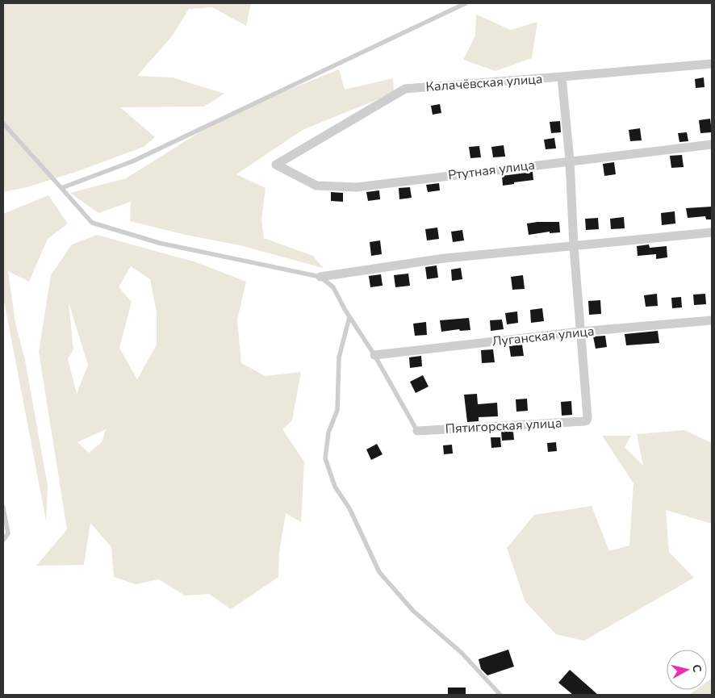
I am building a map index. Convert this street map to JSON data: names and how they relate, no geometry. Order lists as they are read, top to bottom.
{
  "streets": {
    "street": [
      "Калачёвская улица",
      "Ртутная улица",
      "Луганская улица",
      "Пятигорская улица"
    ]
  },
  "crossings": [
    ["Калачёвская улица", "Ртутная улица"],
    ["Луганская улица", "Пятигорская улица"]
  ],
  "north": "right"
}
